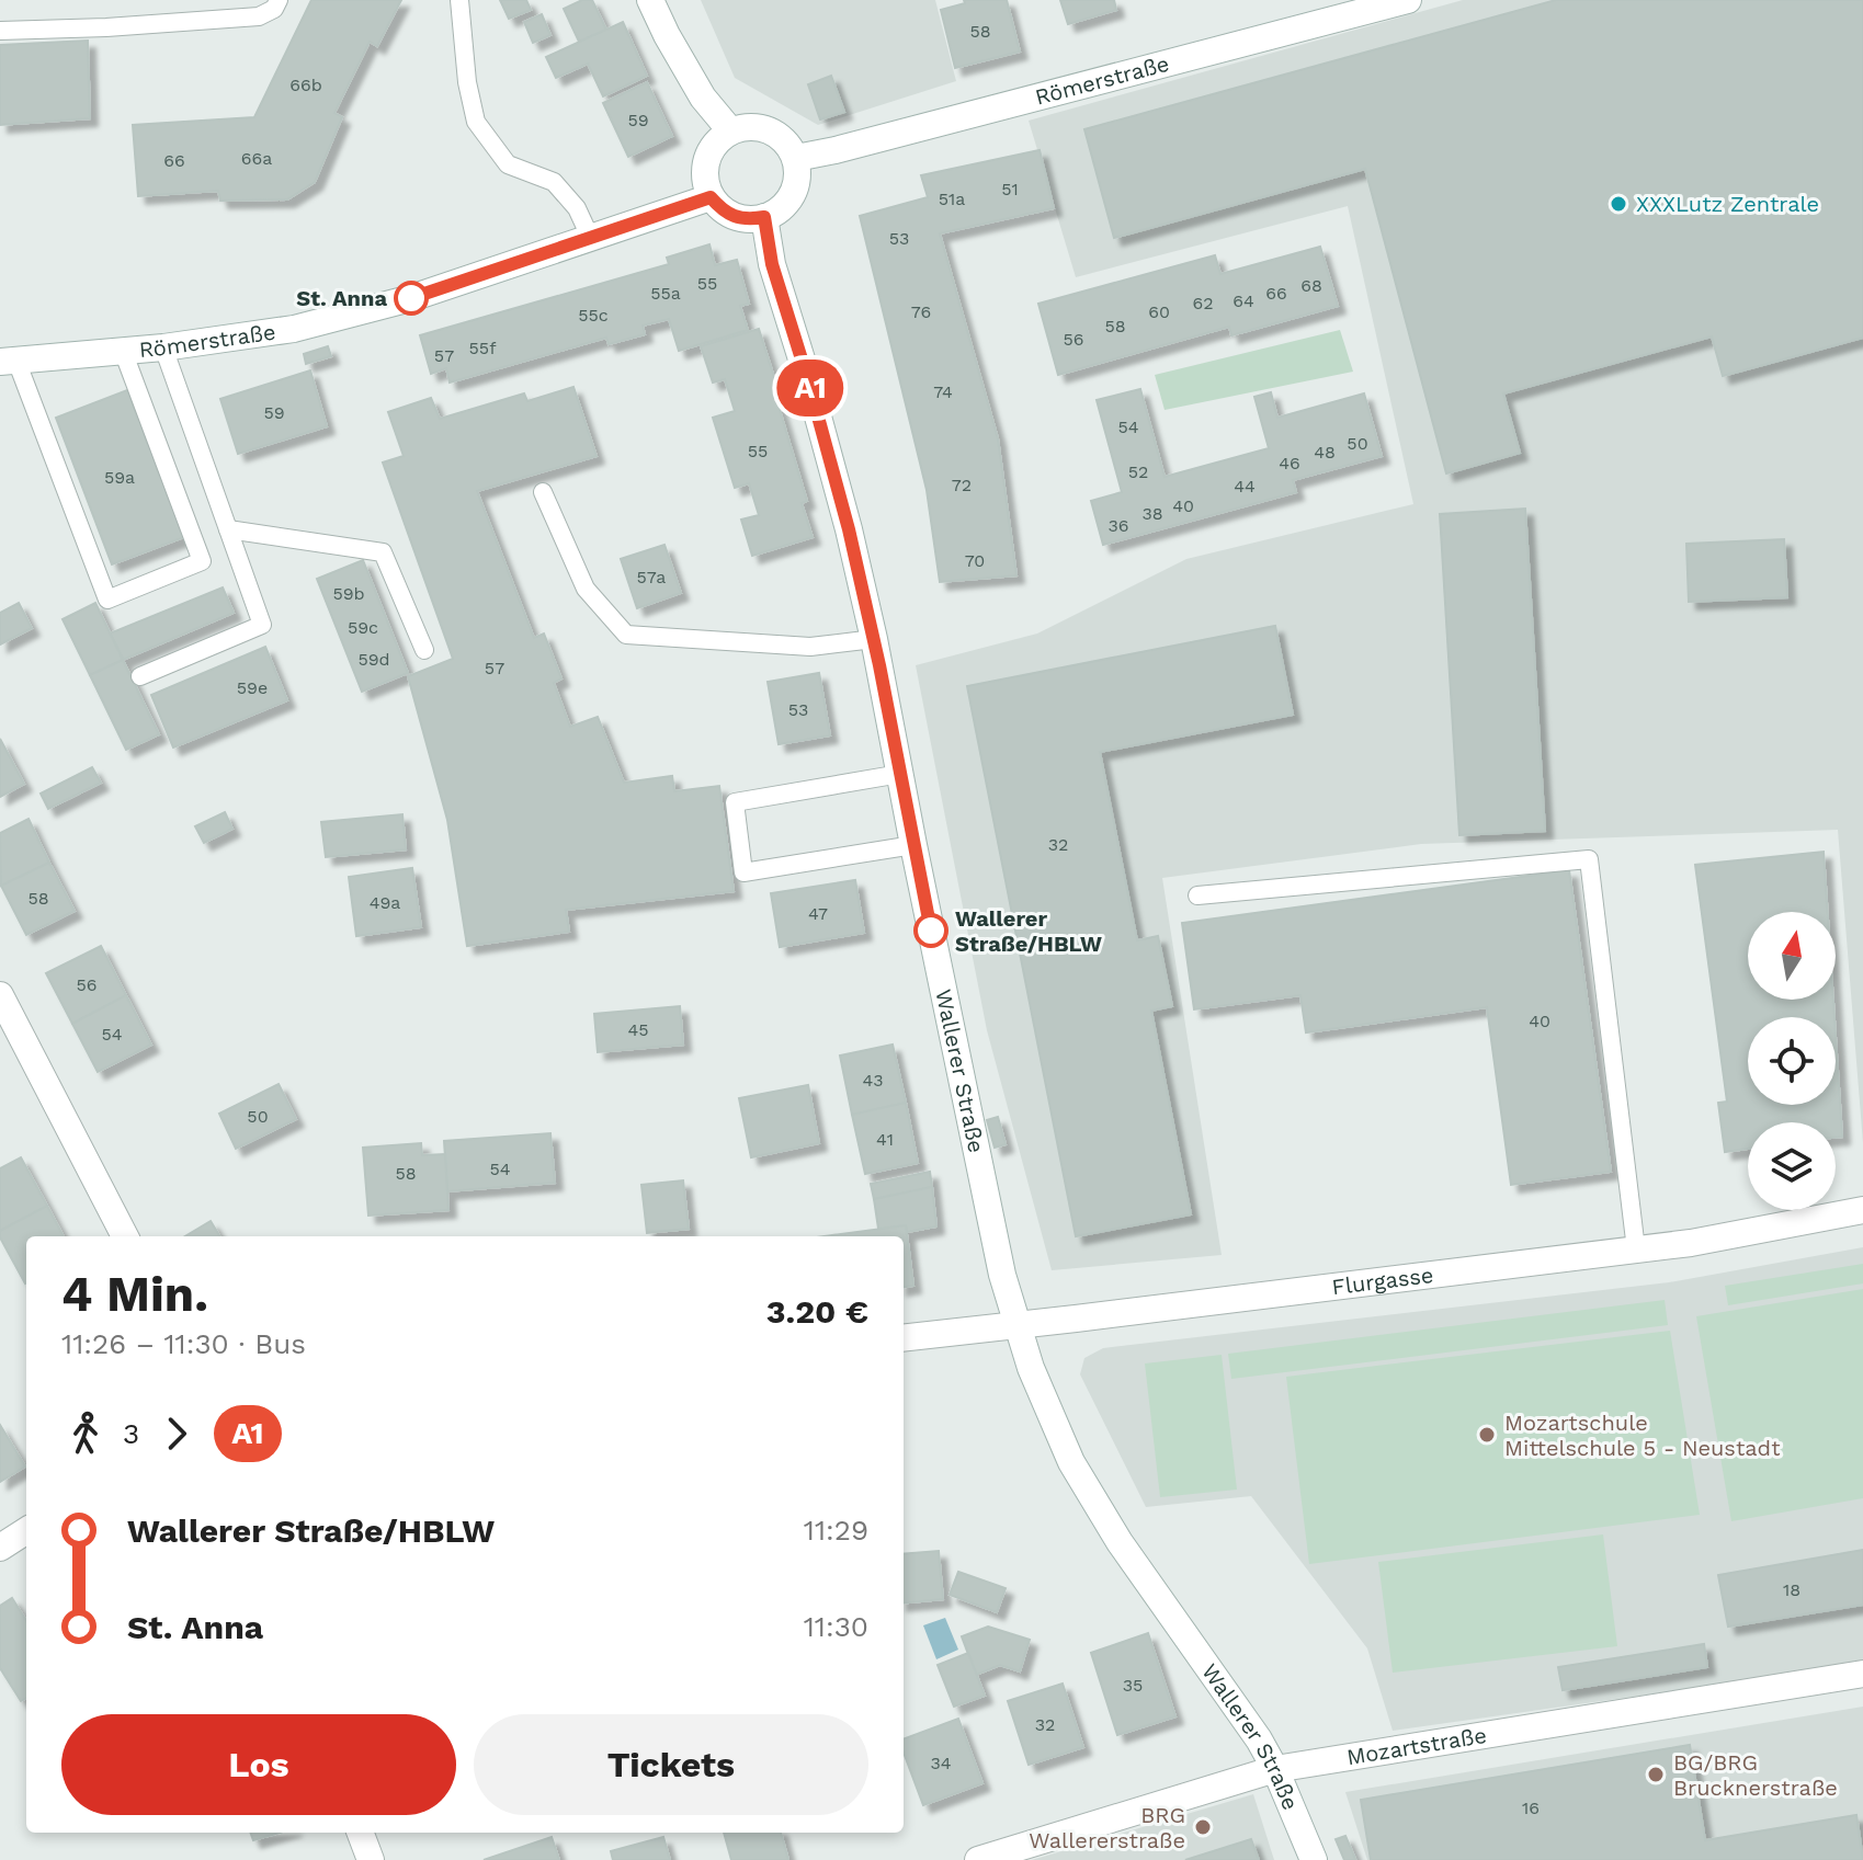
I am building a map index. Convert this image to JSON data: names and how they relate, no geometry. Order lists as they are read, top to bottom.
{
  "streets": {
    "street": [
      "Römerstraße",
      "Wallerer Straße",
      "Flurgasse",
      "Mozartstraße"
    ]
  },
  "crossings": [
    ["Römerstraße", "Wallerer Straße"],
    ["Wallerer Straße", "Flurgasse"],
    ["Wallerer Straße", "Mozartstraße"]
  ],
  "places": [
    "XXXLutz Zentrale",
    "St. Anna",
    "Wallerer Straße/HBLW",
    "Mozartschule Mittelschule 5 - Neustadt",
    "BG/BRG Brucknerstraße",
    "BRG Wallererstraße"
  ],
  "lines": ["bus line A1"],
  "house_numbers": [
    "58",
    "66b",
    "59",
    "66a",
    "66",
    "51",
    "51a",
    "53",
    "55",
    "68",
    "55a",
    "66",
    "64",
    "62",
    "76",
    "60",
    "55c",
    "58",
    "56",
    "55f",
    "57",
    "74",
    "59",
    "54",
    "50",
    "55",
    "48",
    "46",
    "52",
    "59a",
    "72",
    "44",
    "40",
    "38",
    "36",
    "70",
    "57a",
    "59b",
    "59c",
    "59d",
    "57",
    "59e",
    "53",
    "32",
    "58",
    "49a",
    "47",
    "56",
    "40",
    "45",
    "54",
    "43",
    "50",
    "41",
    "54",
    "58",
    "18",
    "35",
    "32",
    "34",
    "16"
  ],
  "north": "top",
  "page": {
    "on_map": "A1",
    "heading": ["4 Min.", "11:26 – 11:30 · Bus", "3.20 €"],
    "legs": ["3", "A1"],
    "list": [
      {
        "name": "Wallerer Straße/HBLW",
        "value": "11:29"
      },
      {
        "name": "St. Anna",
        "value": "11:30"
      }
    ],
    "buttons": ["Los", "Tickets"]
  }
}
